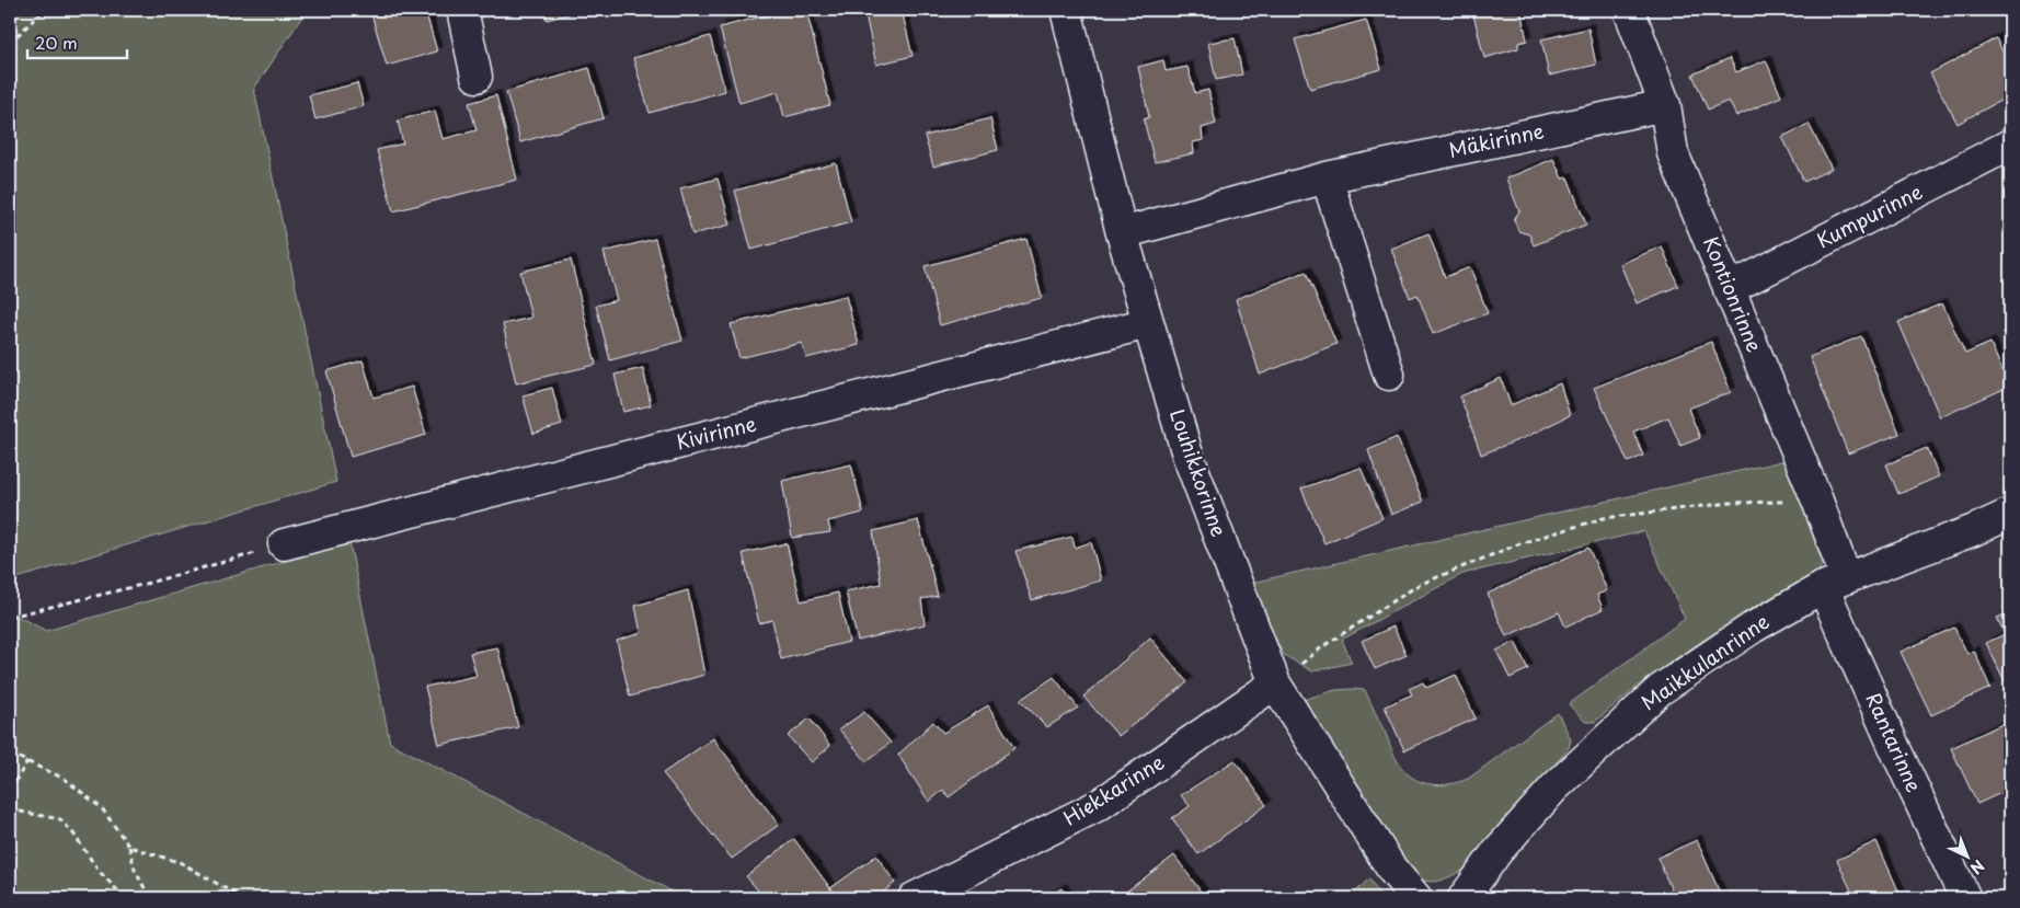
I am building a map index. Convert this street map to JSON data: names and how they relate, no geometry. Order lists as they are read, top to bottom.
{
  "streets": {
    "street": [
      "Mäkirinne",
      "Kumpurinne",
      "Kontionrinne",
      "Kivirinne",
      "Louhikkorinne",
      "Maikkulanrinne",
      "Rantarinne",
      "Hiekkarinne"
    ]
  },
  "crossings": [
    ["Mäkirinne", "Kontionrinne"],
    ["Mäkirinne", "Louhikkorinne"],
    ["Kumpurinne", "Kontionrinne"],
    ["Kontionrinne", "Maikkulanrinne"],
    ["Kontionrinne", "Rantarinne"],
    ["Kivirinne", "Louhikkorinne"],
    ["Louhikkorinne", "Hiekkarinne"],
    ["Maikkulanrinne", "Rantarinne"]
  ],
  "scale_bar": "20 m",
  "north": "bottom right"
}
